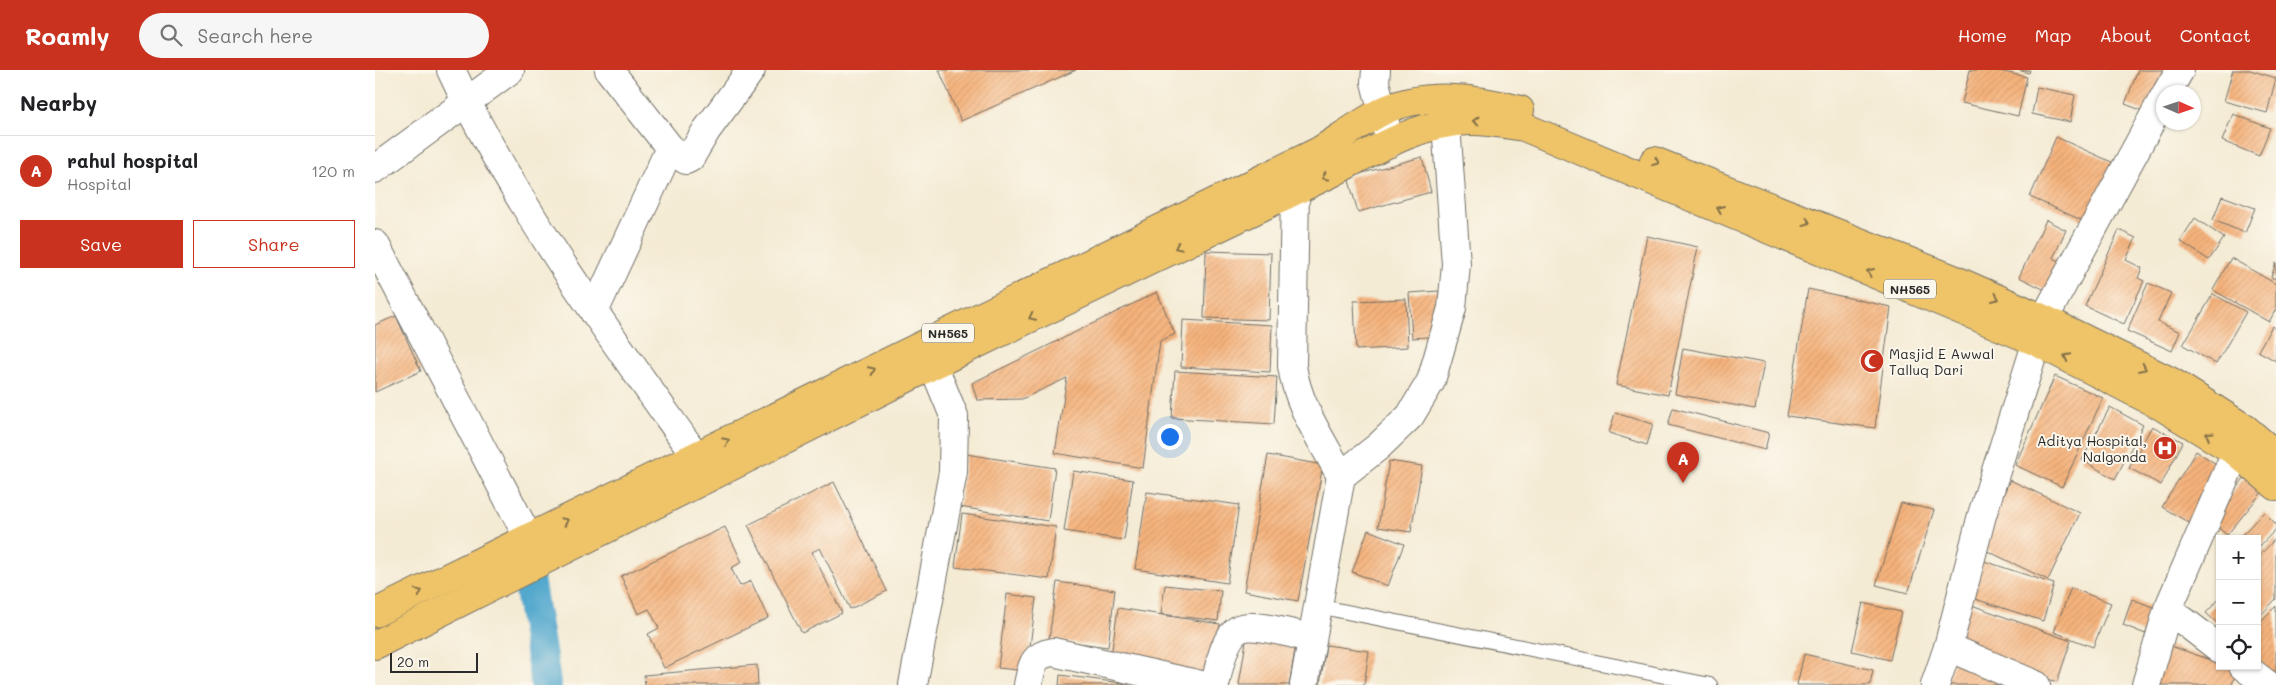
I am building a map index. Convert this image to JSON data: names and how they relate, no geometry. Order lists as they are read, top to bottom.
{
  "streets": {
    "highway": ["NH565"]
  },
  "places": {
    "mosque": ["Masjid E Awwal Talluq Dari"],
    "hospital": ["Aditya Hospital, Nalgonda"]
  },
  "scale_bar": "20 m",
  "north": "right",
  "page": {
    "header": "Roamly",
    "search": "Search here",
    "nav": [
      "Home",
      "Map",
      "About",
      "Contact"
    ],
    "heading": "Nearby",
    "list": [
      {
        "mark": "A",
        "name": "rahul hospital",
        "note": "Hospital",
        "value": "120 m"
      }
    ],
    "buttons": ["Save", "Share"],
    "pins": "A",
    "map_buttons": ["+", "−"],
    "scale": "20 m"
  }
}
